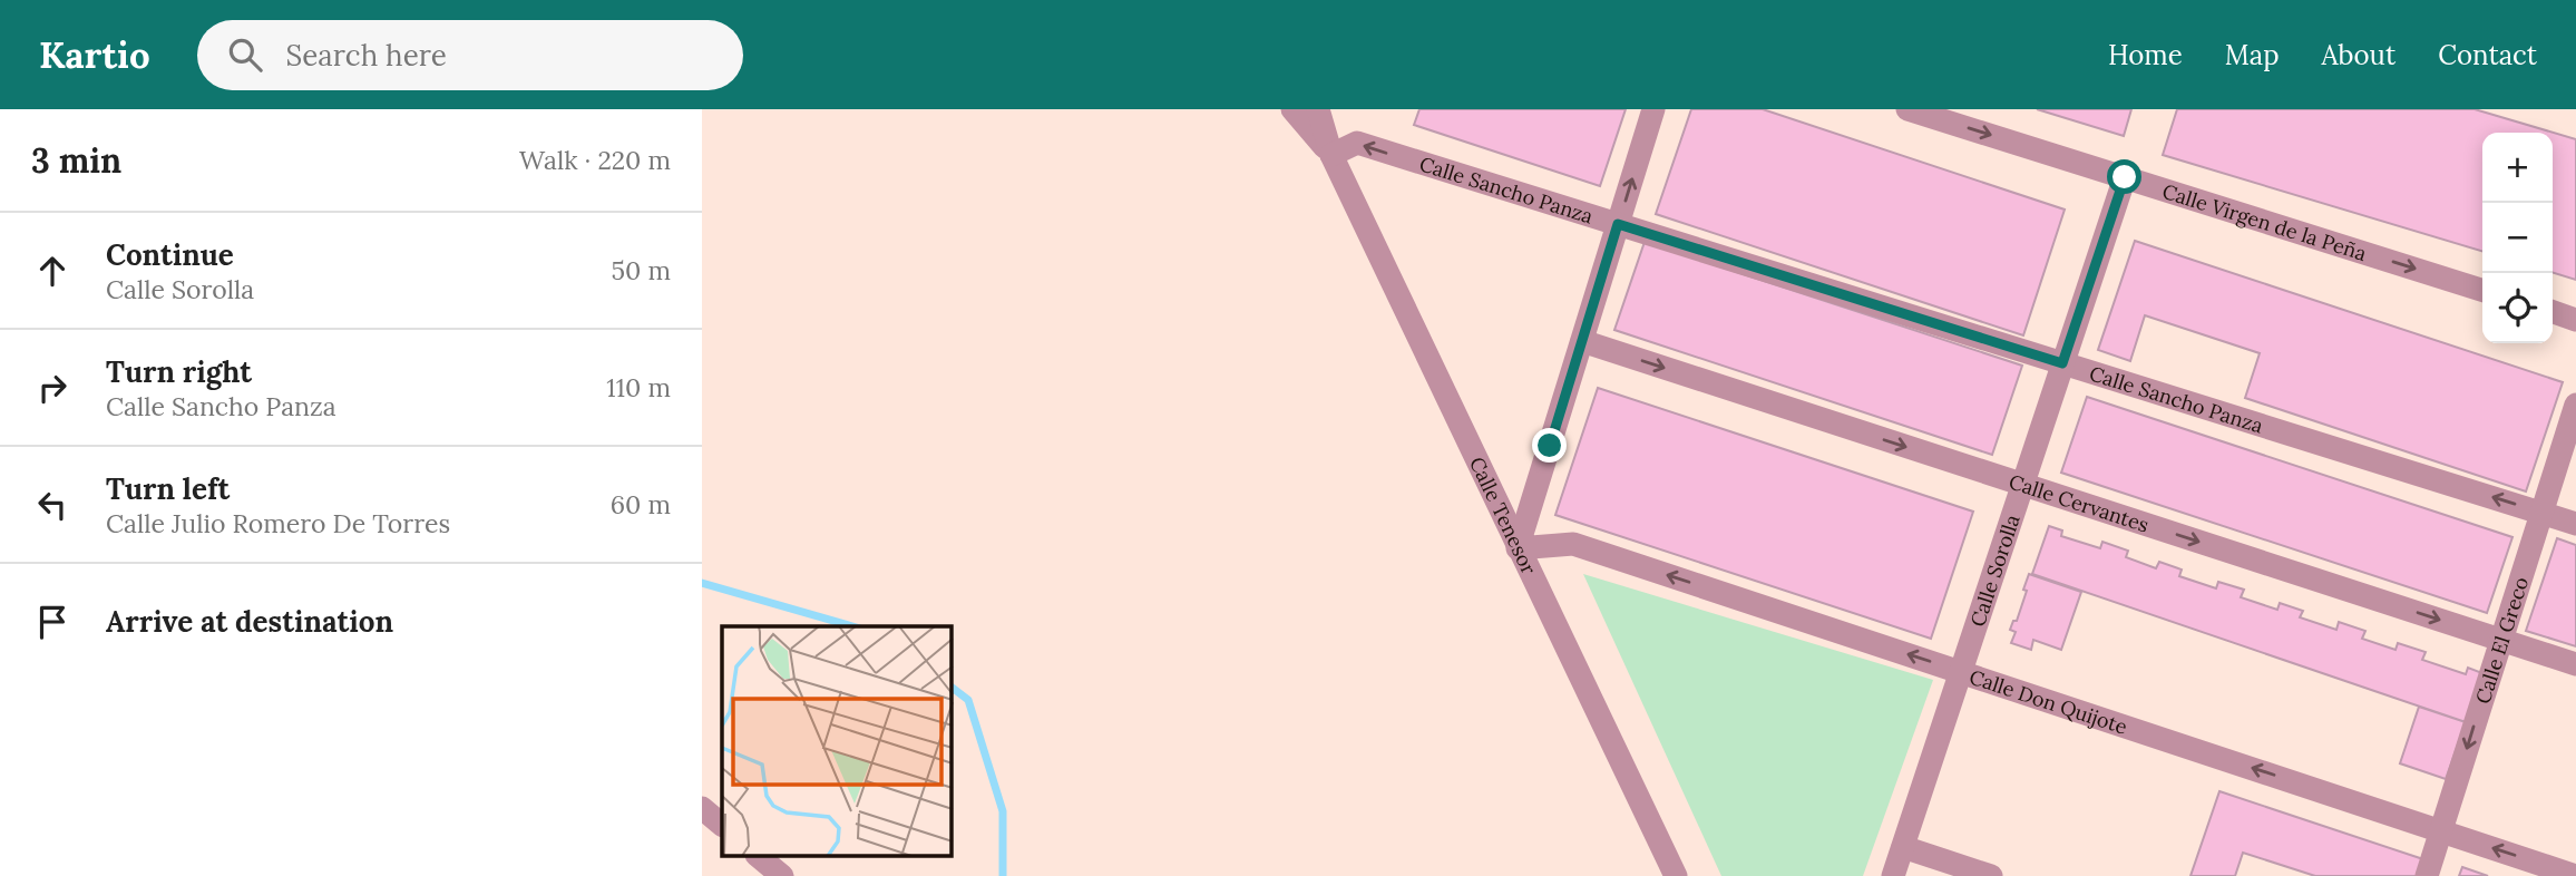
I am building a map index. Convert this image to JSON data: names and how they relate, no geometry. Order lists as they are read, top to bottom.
{
  "streets": {
    "street": [
      "Calle Sancho Panza",
      "Calle Virgen de la Peña",
      "Calle Cervantes",
      "Calle Tenesor",
      "Calle Sorolla",
      "Calle El Greco",
      "Calle Don Quijote"
    ]
  },
  "crossings": [
    ["Calle Sancho Panza", "Calle Tenesor"],
    ["Calle Sancho Panza", "Calle Sorolla"],
    ["Calle Sancho Panza", "Calle El Greco"],
    ["Calle Virgen de la Peña", "Calle Sorolla"],
    ["Calle Cervantes", "Calle Sorolla"],
    ["Calle Cervantes", "Calle El Greco"],
    ["Calle Tenesor", "Calle Don Quijote"],
    ["Calle Sorolla", "Calle Don Quijote"],
    ["Calle El Greco", "Calle Don Quijote"]
  ],
  "one_way": [
    "Calle Sancho Panza",
    "Calle Virgen de la Peña",
    "Calle Cervantes",
    "Calle El Greco",
    "Calle Don Quijote"
  ],
  "page": {
    "header": "Kartio",
    "search": "Search here",
    "nav": [
      "Home",
      "Map",
      "About",
      "Contact"
    ],
    "heading": ["3 min", "Walk · 220 m"],
    "map_buttons": ["+", "−"],
    "list": [
      ["Continue", "Calle Sorolla", "50 m"],
      ["Turn right", "Calle Sancho Panza", "110 m"],
      ["Turn left", "Calle Julio Romero De Torres", "60 m"],
      "Arrive at destination"
    ]
  }
}
